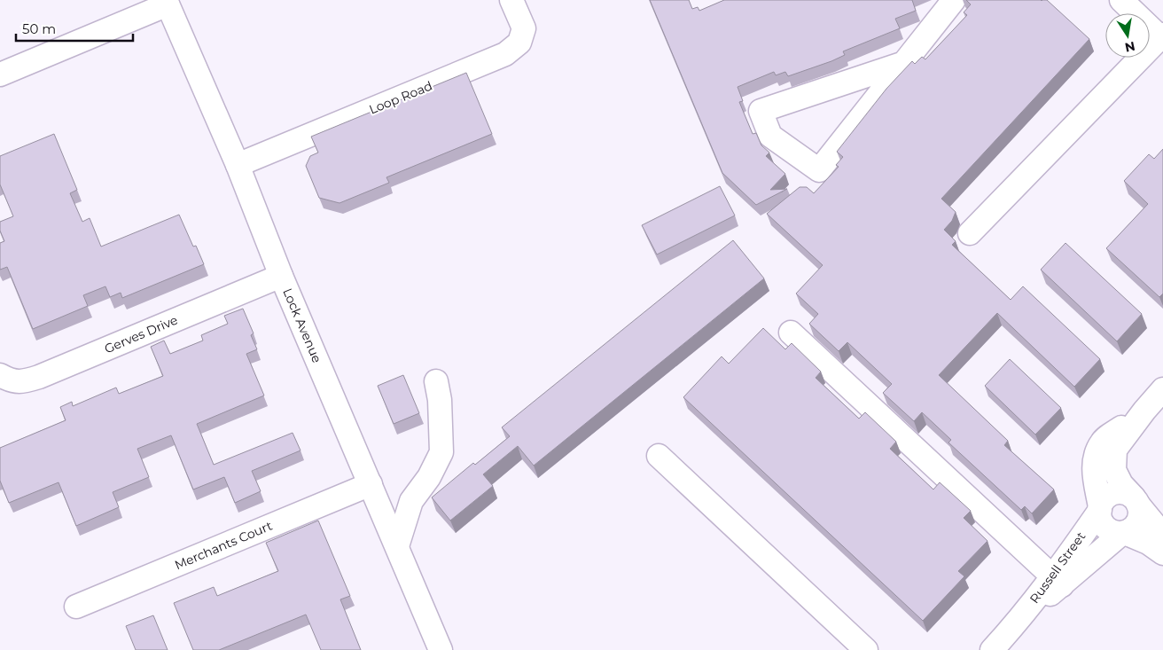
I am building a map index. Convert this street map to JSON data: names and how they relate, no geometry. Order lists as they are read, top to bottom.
{
  "streets": {
    "street": [
      "Loop Road",
      "Lock Avenue",
      "Gerves Drive",
      "Merchants Court",
      "Russell Street"
    ]
  },
  "crossings": [
    ["Loop Road", "Lock Avenue"],
    ["Lock Avenue", "Gerves Drive"],
    ["Lock Avenue", "Merchants Court"]
  ],
  "scale_bar": "50 m",
  "north": "bottom"
}
